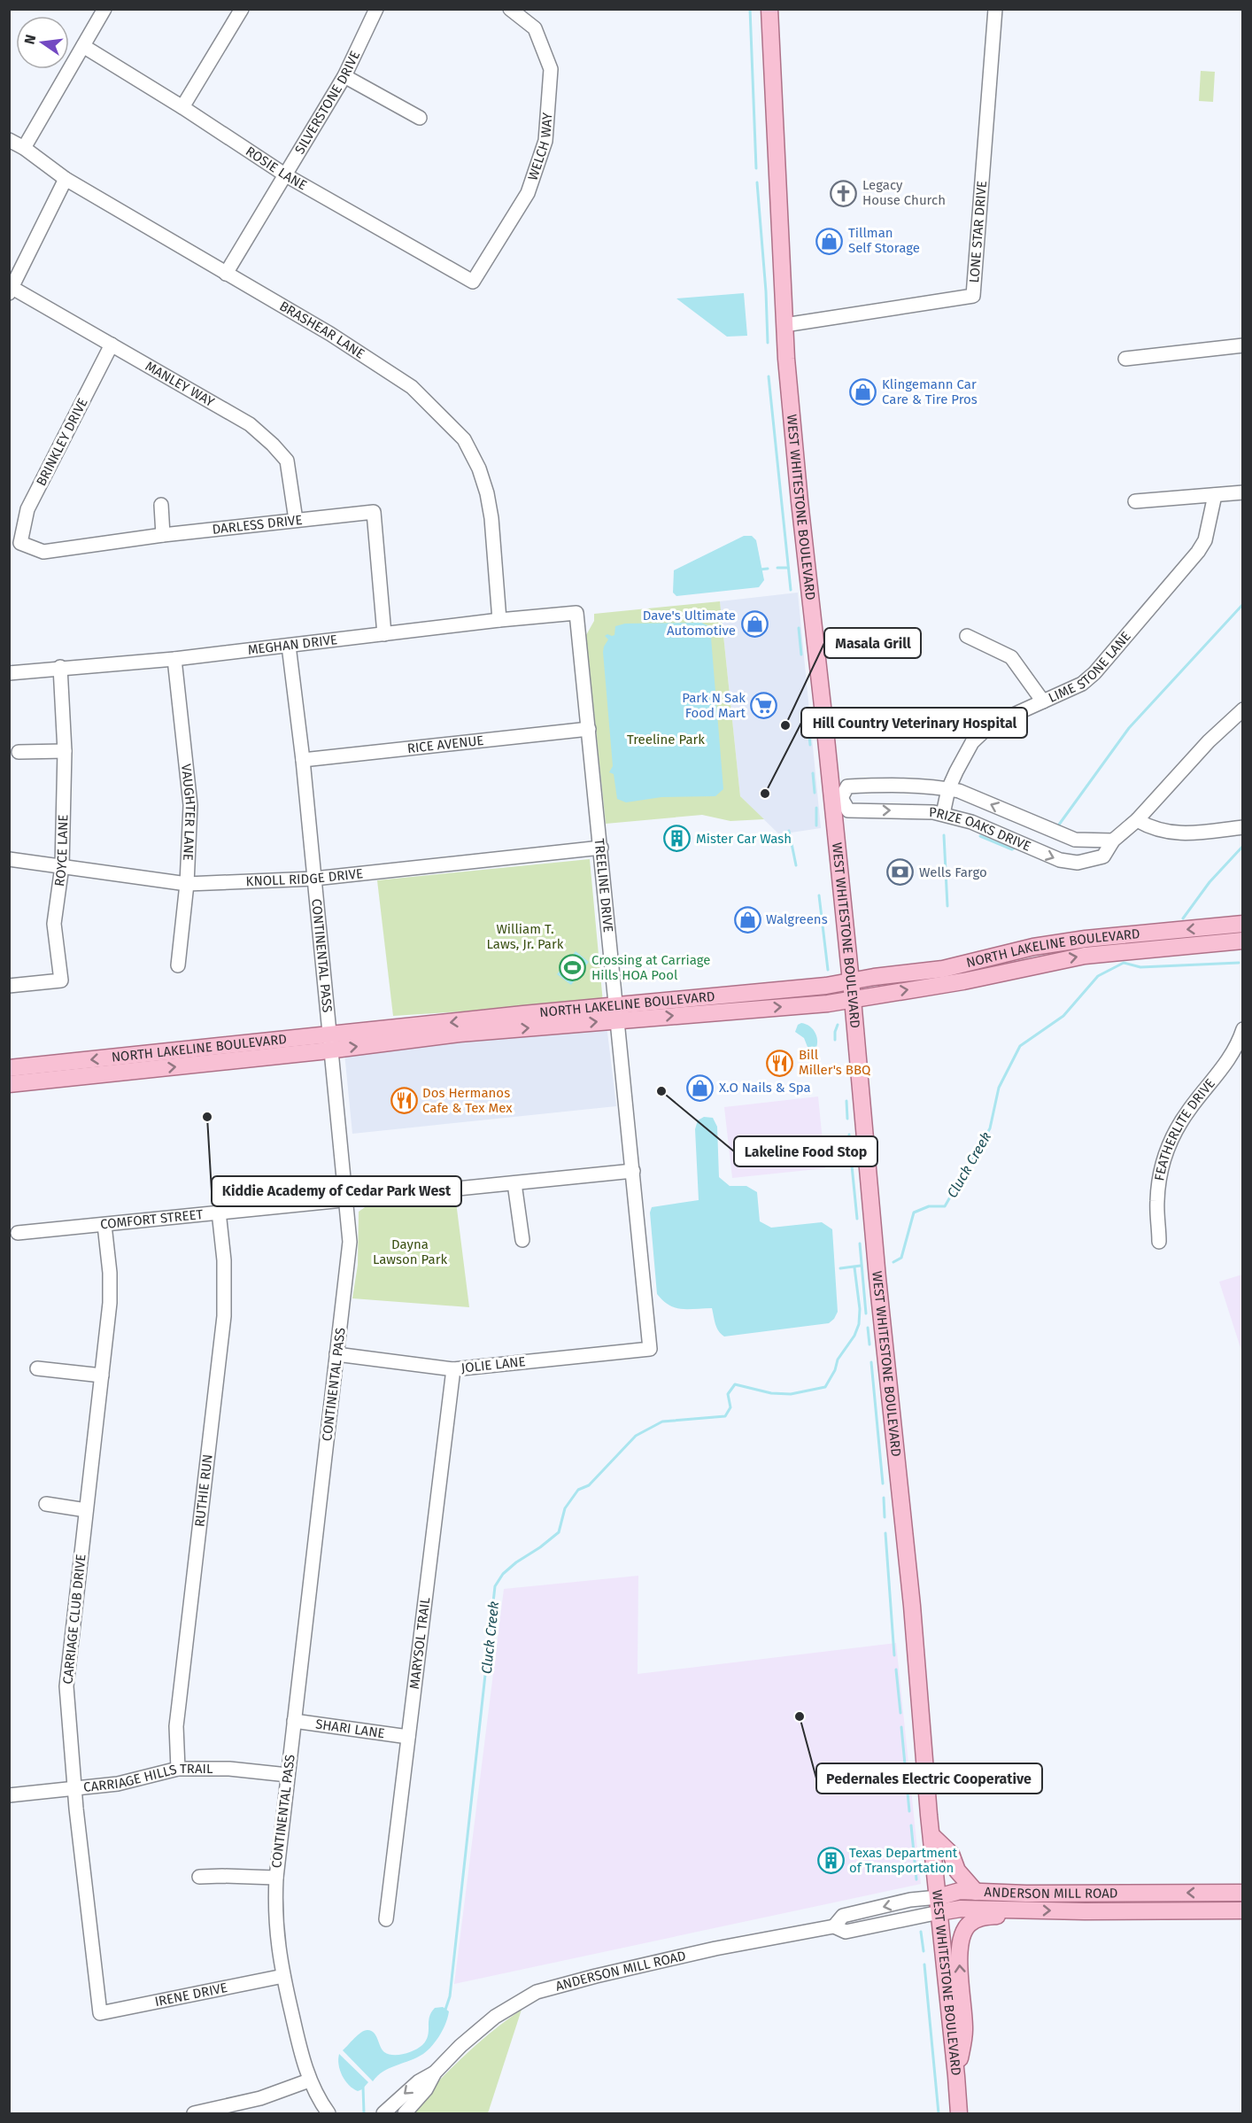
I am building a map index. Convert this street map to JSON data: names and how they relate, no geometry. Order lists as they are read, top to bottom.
{
  "streets": {
    "main road": ["WEST WHITESTONE BOULEVARD", "NORTH LAKELINE BOULEVARD", "ANDERSON MILL ROAD"],
    "street": [
      "SILVERSTONE DRIVE",
      "WELCH WAY",
      "ROSIE LANE",
      "LONE STAR DRIVE",
      "BRASHEAR LANE",
      "MANLEY WAY",
      "BRINKLEY DRIVE",
      "DARLESS DRIVE",
      "MEGHAN DRIVE",
      "LIME STONE LANE",
      "RICE AVENUE",
      "VAUGHTER LANE",
      "PRIZE OAKS DRIVE",
      "ROYCE LANE",
      "KNOLL RIDGE DRIVE",
      "TREELINE DRIVE",
      "CONTINENTAL PASS",
      "FEATHERLITE DRIVE",
      "COMFORT STREET",
      "JOLIE LANE",
      "RUTHIE RUN",
      "CARRIAGE CLUB DRIVE",
      "MARYSOL TRAIL",
      "SHARI LANE",
      "CARRIAGE HILLS TRAIL",
      "IRENE DRIVE"
    ]
  },
  "crossings": [
    ["SILVERSTONE DRIVE", "ROSIE LANE"],
    ["SILVERSTONE DRIVE", "BRASHEAR LANE"],
    ["WELCH WAY", "ROSIE LANE"],
    ["LONE STAR DRIVE", "WEST WHITESTONE BOULEVARD"],
    ["BRASHEAR LANE", "MEGHAN DRIVE"],
    ["MANLEY WAY", "BRINKLEY DRIVE"],
    ["MANLEY WAY", "DARLESS DRIVE"],
    ["BRINKLEY DRIVE", "DARLESS DRIVE"],
    ["WEST WHITESTONE BOULEVARD", "PRIZE OAKS DRIVE"],
    ["WEST WHITESTONE BOULEVARD", "NORTH LAKELINE BOULEVARD"],
    ["WEST WHITESTONE BOULEVARD", "ANDERSON MILL ROAD"],
    ["DARLESS DRIVE", "MEGHAN DRIVE"],
    ["MEGHAN DRIVE", "VAUGHTER LANE"],
    ["MEGHAN DRIVE", "ROYCE LANE"],
    ["MEGHAN DRIVE", "TREELINE DRIVE"],
    ["MEGHAN DRIVE", "CONTINENTAL PASS"],
    ["LIME STONE LANE", "PRIZE OAKS DRIVE"],
    ["RICE AVENUE", "TREELINE DRIVE"],
    ["RICE AVENUE", "CONTINENTAL PASS"],
    ["VAUGHTER LANE", "KNOLL RIDGE DRIVE"],
    ["ROYCE LANE", "KNOLL RIDGE DRIVE"],
    ["KNOLL RIDGE DRIVE", "TREELINE DRIVE"],
    ["KNOLL RIDGE DRIVE", "CONTINENTAL PASS"],
    ["TREELINE DRIVE", "NORTH LAKELINE BOULEVARD"],
    ["TREELINE DRIVE", "COMFORT STREET"],
    ["TREELINE DRIVE", "JOLIE LANE"],
    ["NORTH LAKELINE BOULEVARD", "CONTINENTAL PASS"],
    ["CONTINENTAL PASS", "COMFORT STREET"],
    ["CONTINENTAL PASS", "JOLIE LANE"],
    ["CONTINENTAL PASS", "SHARI LANE"],
    ["CONTINENTAL PASS", "CARRIAGE HILLS TRAIL"],
    ["CONTINENTAL PASS", "IRENE DRIVE"],
    ["COMFORT STREET", "RUTHIE RUN"],
    ["COMFORT STREET", "CARRIAGE CLUB DRIVE"],
    ["JOLIE LANE", "MARYSOL TRAIL"],
    ["RUTHIE RUN", "CARRIAGE HILLS TRAIL"],
    ["CARRIAGE CLUB DRIVE", "CARRIAGE HILLS TRAIL"],
    ["CARRIAGE CLUB DRIVE", "IRENE DRIVE"],
    ["MARYSOL TRAIL", "SHARI LANE"]
  ],
  "water": ["Cluck Creek"],
  "parks": ["Treeline Park", "William T. Laws, Jr. Park", "Dayna Lawson Park"],
  "places": {
    "church": ["Legacy House Church"],
    "shop": [
      "Tillman Self Storage",
      "Klingemann Car Care & Tire Pros",
      "Dave's Ultimate Automotive",
      "Walgreens",
      "X.O Nails & Spa"
    ],
    "supermarket": ["Park N Sak Food Mart"],
    "other": [
      "Masala Grill",
      "Hill Country Veterinary Hospital",
      "Lakeline Food Stop",
      "Kiddie Academy of Cedar Park West",
      "Pedernales Electric Cooperative"
    ],
    "building": ["Mister Car Wash", "Texas Department of Transportation"],
    "bank": ["Wells Fargo"],
    "sports": ["Crossing at Carriage Hills HOA Pool"],
    "restaurant": ["Bill Miller's BBQ", "Dos Hermanos Cafe & Tex Mex"]
  },
  "north": "left"
}
